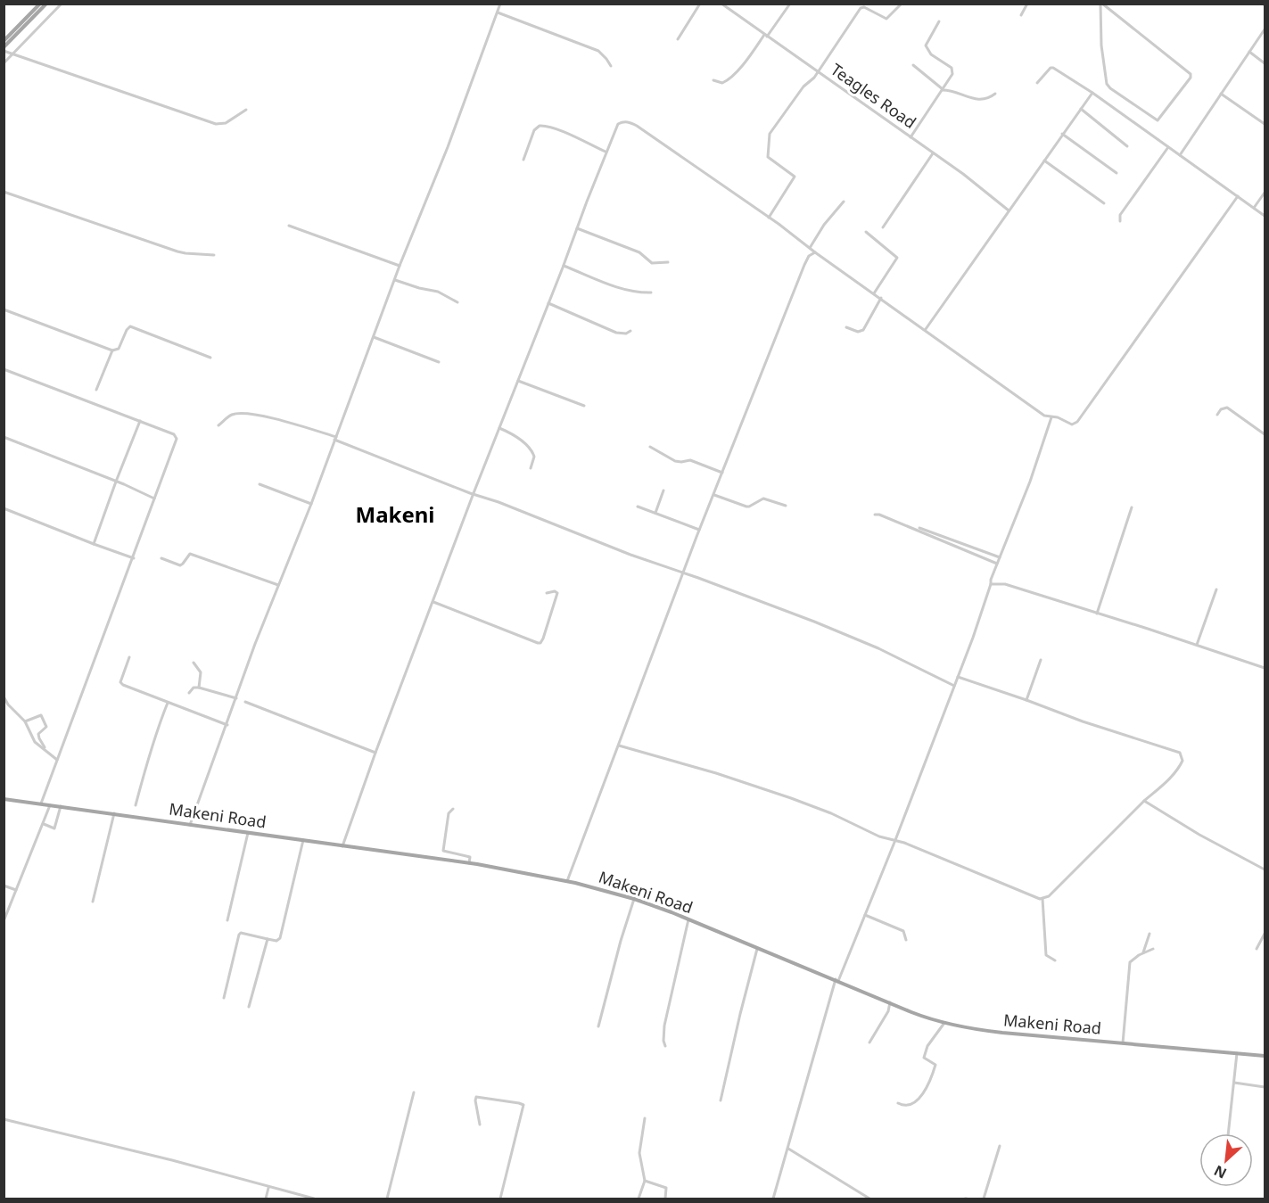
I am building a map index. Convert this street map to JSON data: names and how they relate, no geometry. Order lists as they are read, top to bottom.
{
  "streets": {
    "main road": ["Makeni Road"],
    "street": ["Teagles Road"]
  },
  "districts": ["Makeni"],
  "north": "bottom left"
}
